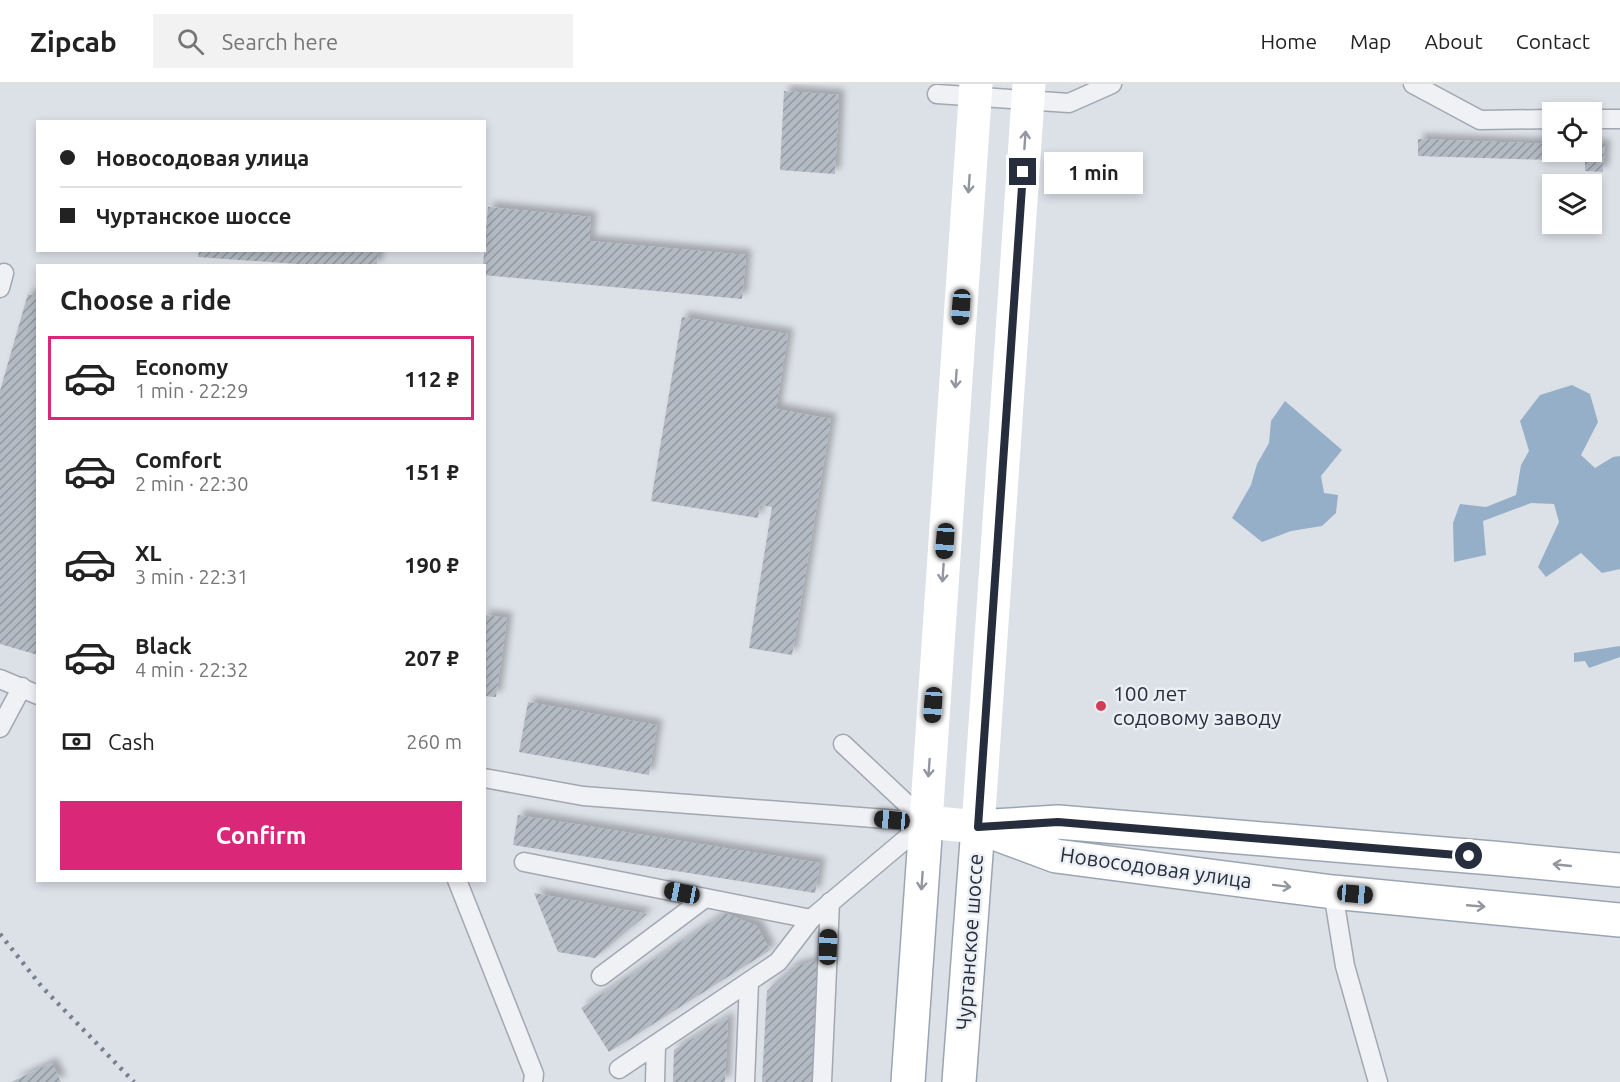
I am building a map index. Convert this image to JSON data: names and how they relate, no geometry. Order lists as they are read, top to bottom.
{
  "streets": {
    "main road": ["Новосодовая улица", "Чуртанское шоссе"]
  },
  "crossings": [
    ["Новосодовая улица", "Чуртанское шоссе"]
  ],
  "places": ["100 лет содовому заводу"],
  "page": {
    "header": "Zipcab",
    "search": "Search here",
    "nav": [
      "Home",
      "Map",
      "About",
      "Contact"
    ],
    "banner": ["Новосодовая улица", "Чуртанское шоссе"],
    "bubble": "1 min",
    "heading": "Choose a ride",
    "list": [
      {
        "name": "Economy",
        "note": "1 min · 22:29",
        "value": "112 ₽"
      },
      {
        "name": "Comfort",
        "note": "2 min · 22:30",
        "value": "151 ₽"
      },
      {
        "name": "XL",
        "note": "3 min · 22:31",
        "value": "190 ₽"
      },
      {
        "name": "Black",
        "note": "4 min · 22:32",
        "value": "207 ₽"
      }
    ],
    "pay": ["Cash", "260 m"],
    "buttons": "Confirm"
  }
}
